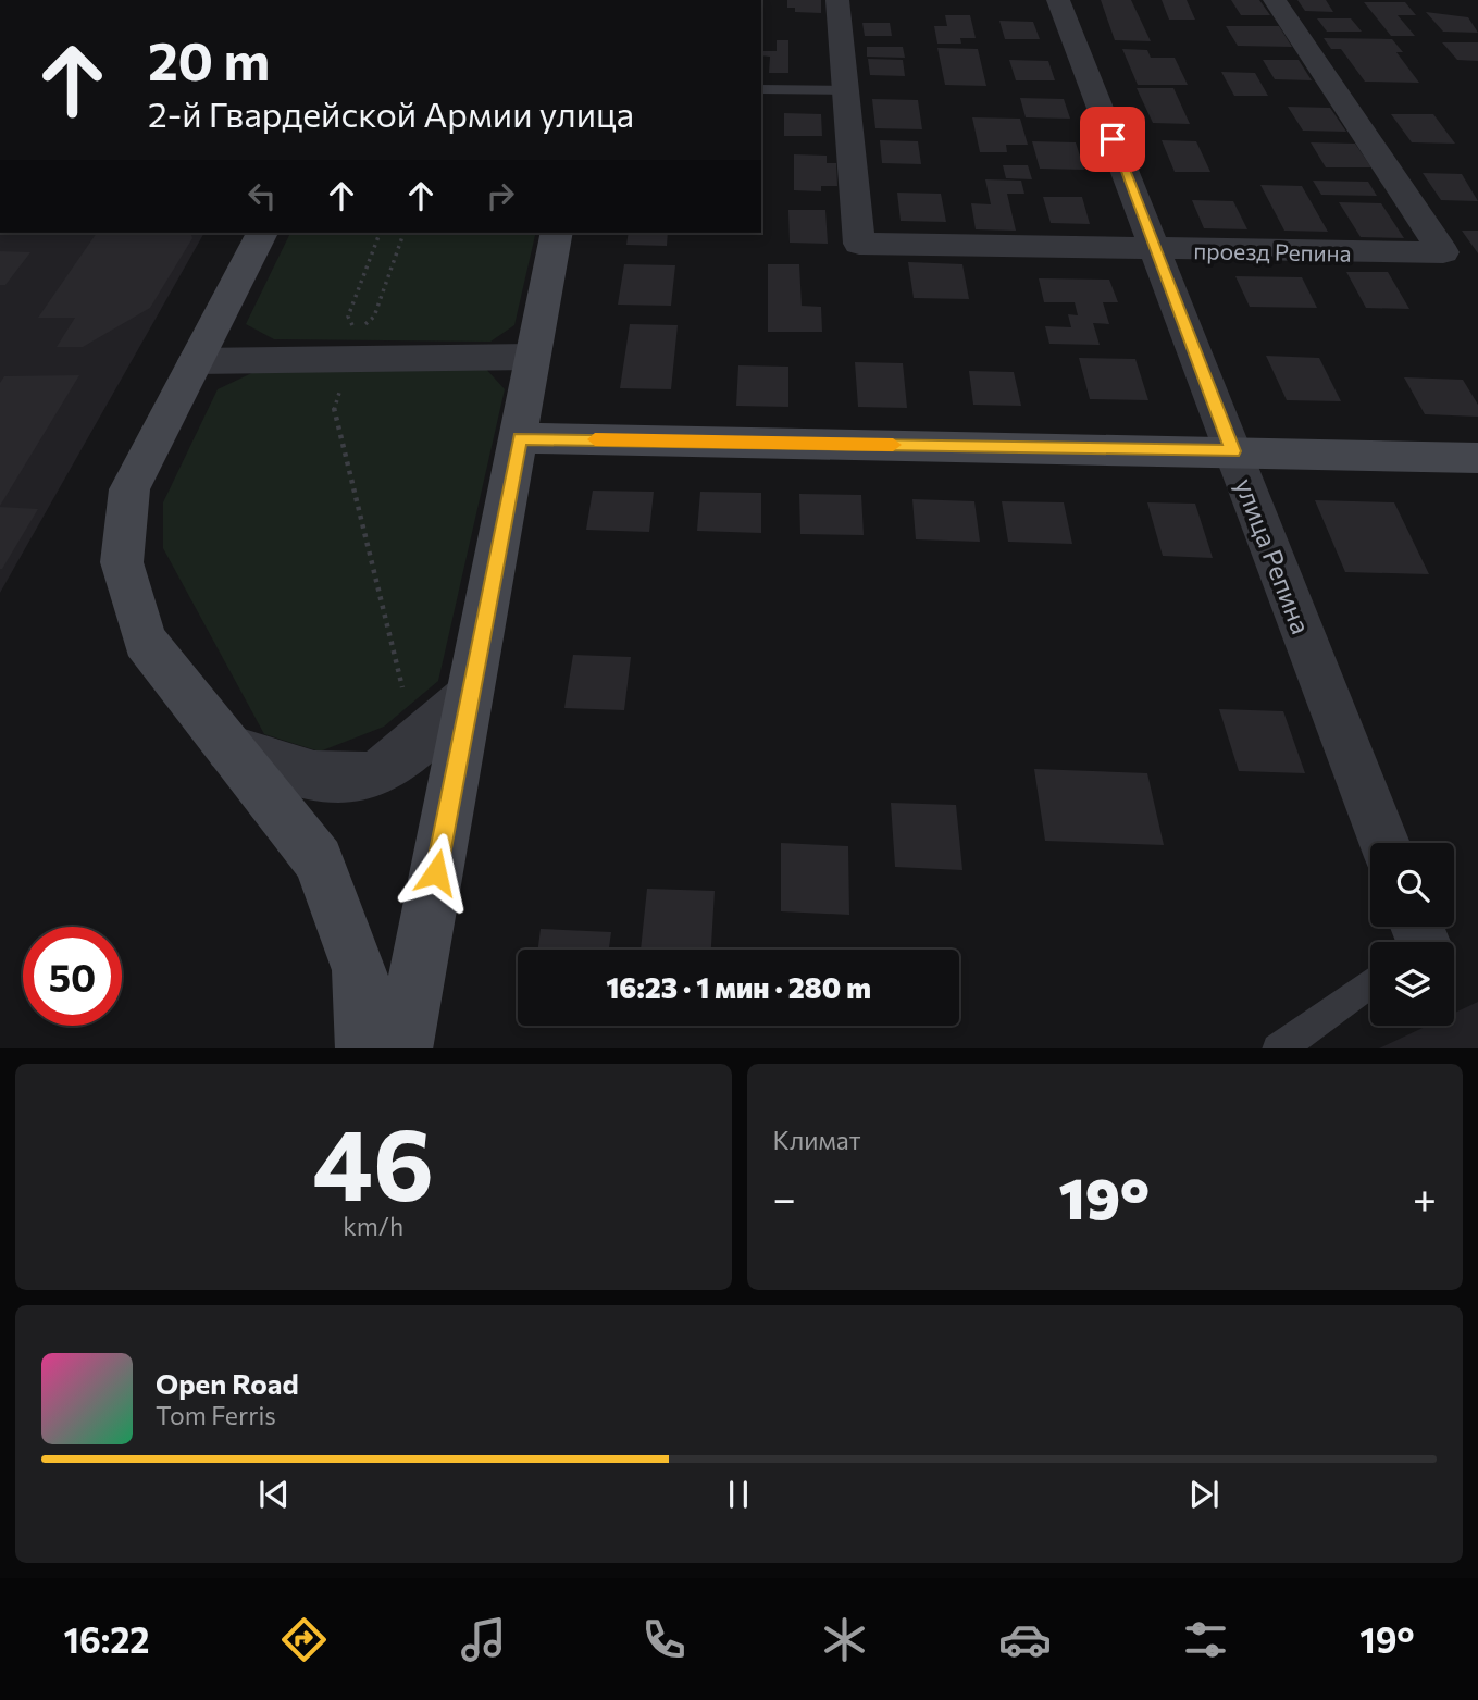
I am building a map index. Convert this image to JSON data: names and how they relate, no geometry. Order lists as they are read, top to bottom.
{
  "streets": {
    "street": ["проезд Репина", "улица Репина"]
  },
  "crossings": [
    ["проезд Репина", "улица Репина"]
  ],
  "page": {
    "turn": ["20 m", "2-й Гвардейской Армии улица"],
    "limit": "50",
    "trip": "16:23 · 1 мин · 280 m",
    "tile": [
      ["46", "km/h"],
      "Климат"
    ],
    "heat": ["−", "19°", "+"],
    "song": ["Open Road", "Tom Ferris"],
    "tabs": ["16:22", "19°"]
  }
}
